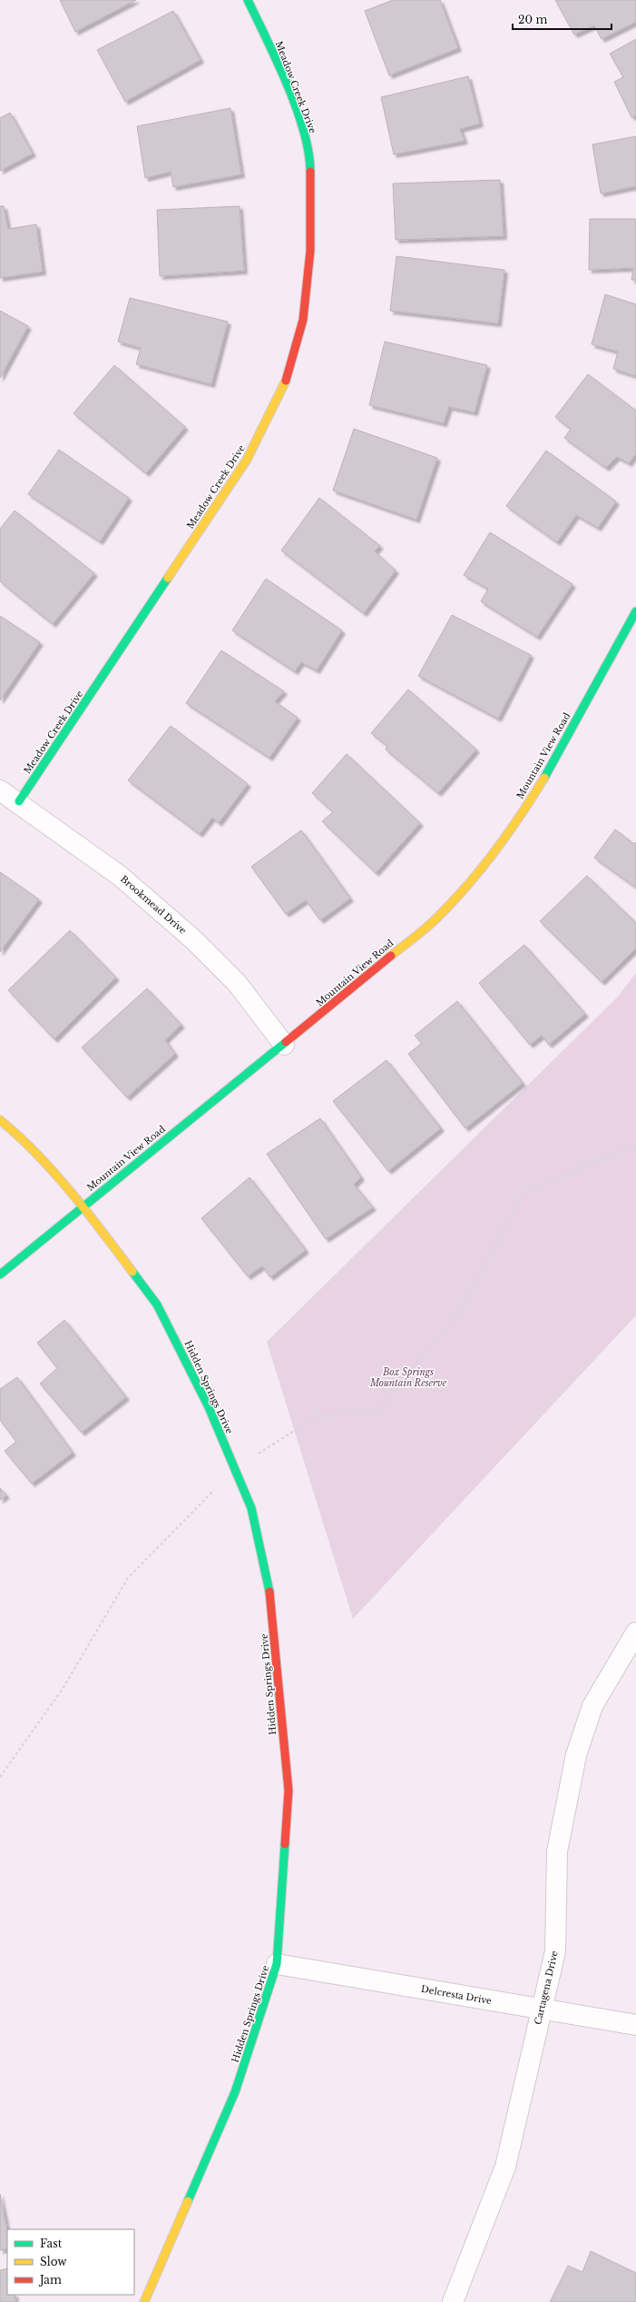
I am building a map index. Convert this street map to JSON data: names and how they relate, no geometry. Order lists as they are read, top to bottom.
{
  "streets": {
    "street": [
      "Meadow Creek Drive",
      "Mountain View Road",
      "Brookmead Drive",
      "Hidden Springs Drive",
      "Cartagena Drive",
      "Delcresta Drive"
    ]
  },
  "crossings": [
    ["Meadow Creek Drive", "Brookmead Drive"],
    ["Mountain View Road", "Brookmead Drive"],
    ["Mountain View Road", "Hidden Springs Drive"],
    ["Hidden Springs Drive", "Delcresta Drive"],
    ["Cartagena Drive", "Delcresta Drive"]
  ],
  "parks": ["Box Springs Mountain Reserve"],
  "legend": ["Fast", "Slow", "Jam"],
  "scale_bar": "20 m"
}
